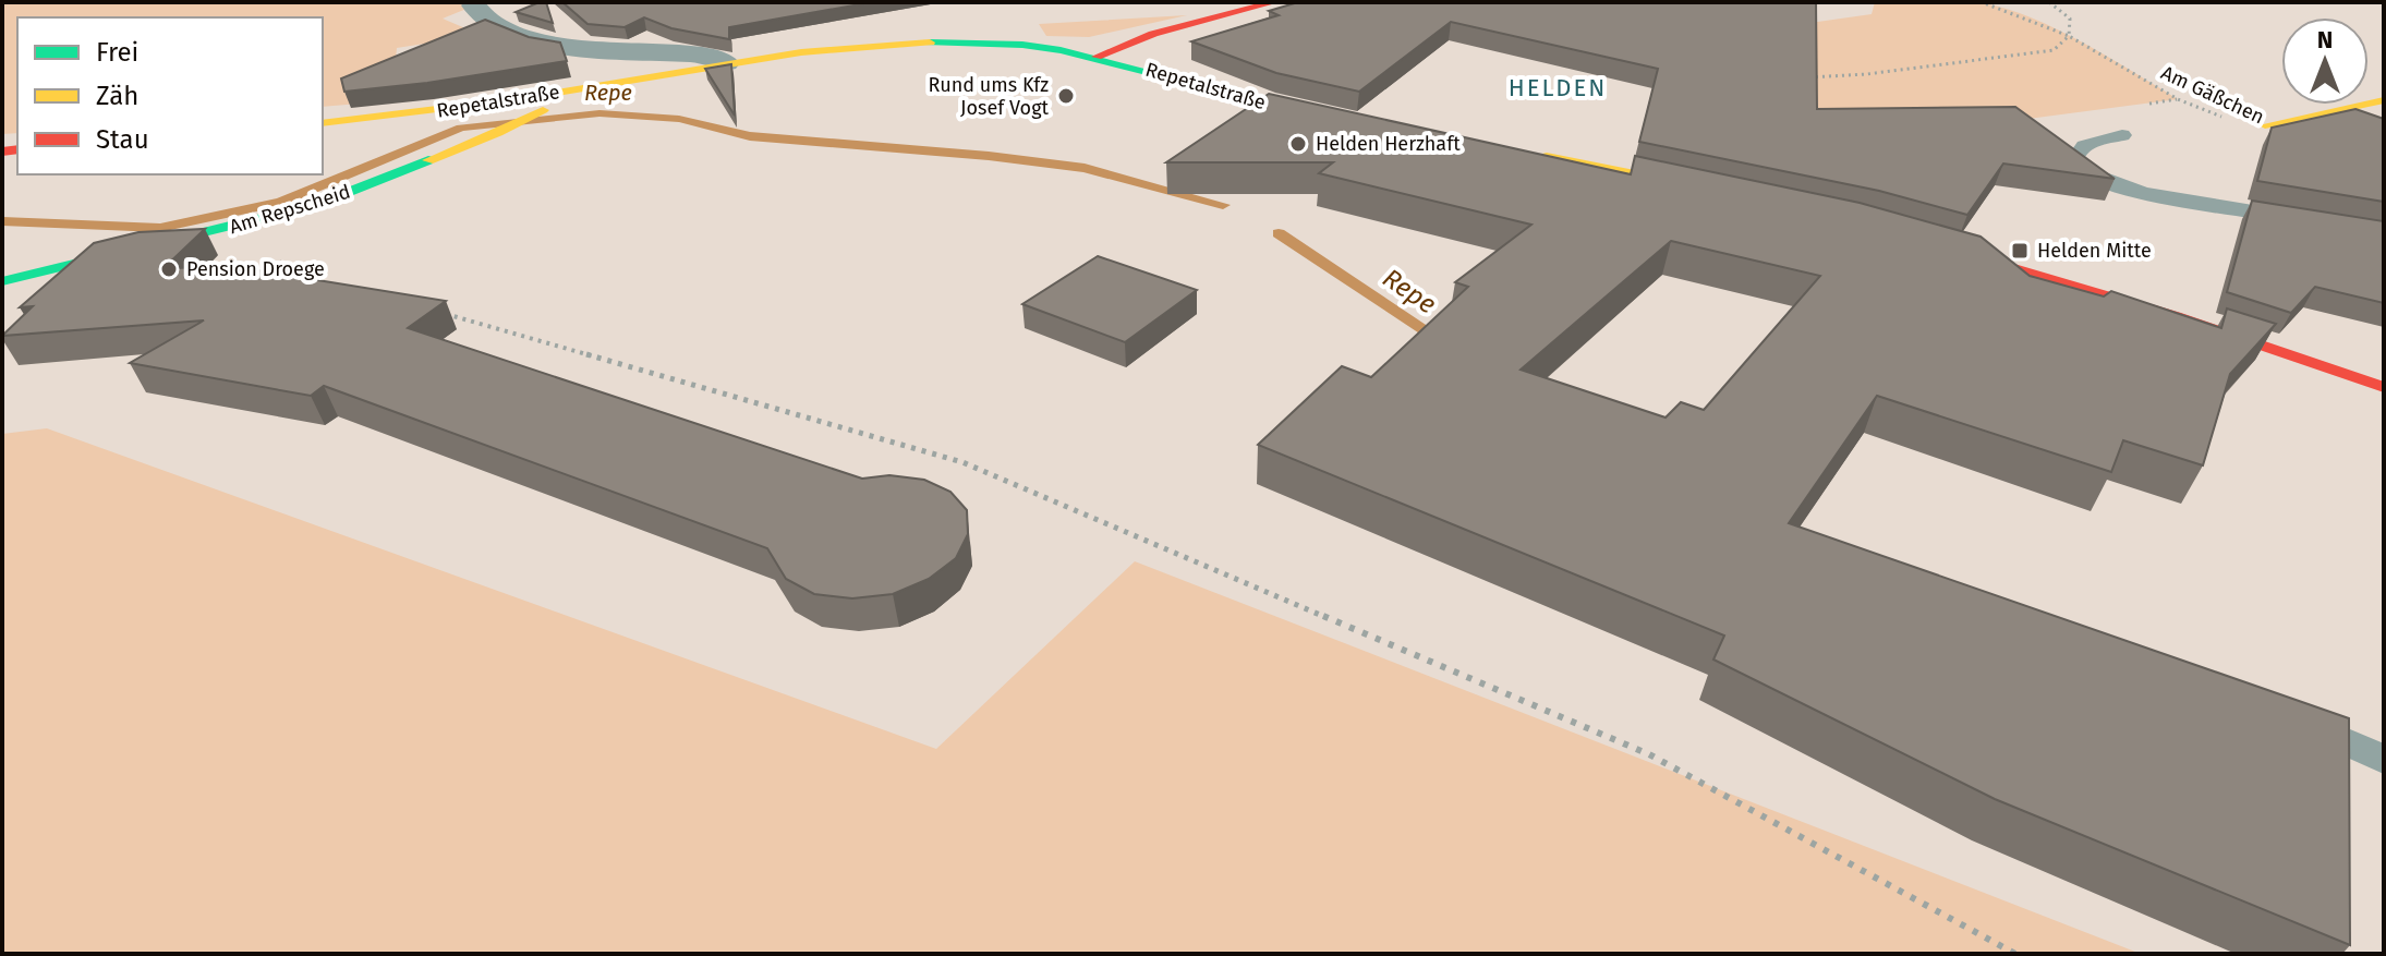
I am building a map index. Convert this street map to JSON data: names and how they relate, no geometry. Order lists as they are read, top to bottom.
{
  "streets": {
    "main road": ["Repetalstraße", "Am Repscheid"],
    "path": ["Am Gäßchen"]
  },
  "crossings": [
    ["Repetalstraße", "Am Repscheid"]
  ],
  "districts": ["HELDEN"],
  "water": ["Repe"],
  "places": {
    "other": ["Rund ums Kfz Josef Vogt", "Helden Herzhaft", "Pension Droege"],
    "transit": ["Helden Mitte"]
  },
  "legend": ["Frei", "Zäh", "Stau"],
  "north": "top"
}
